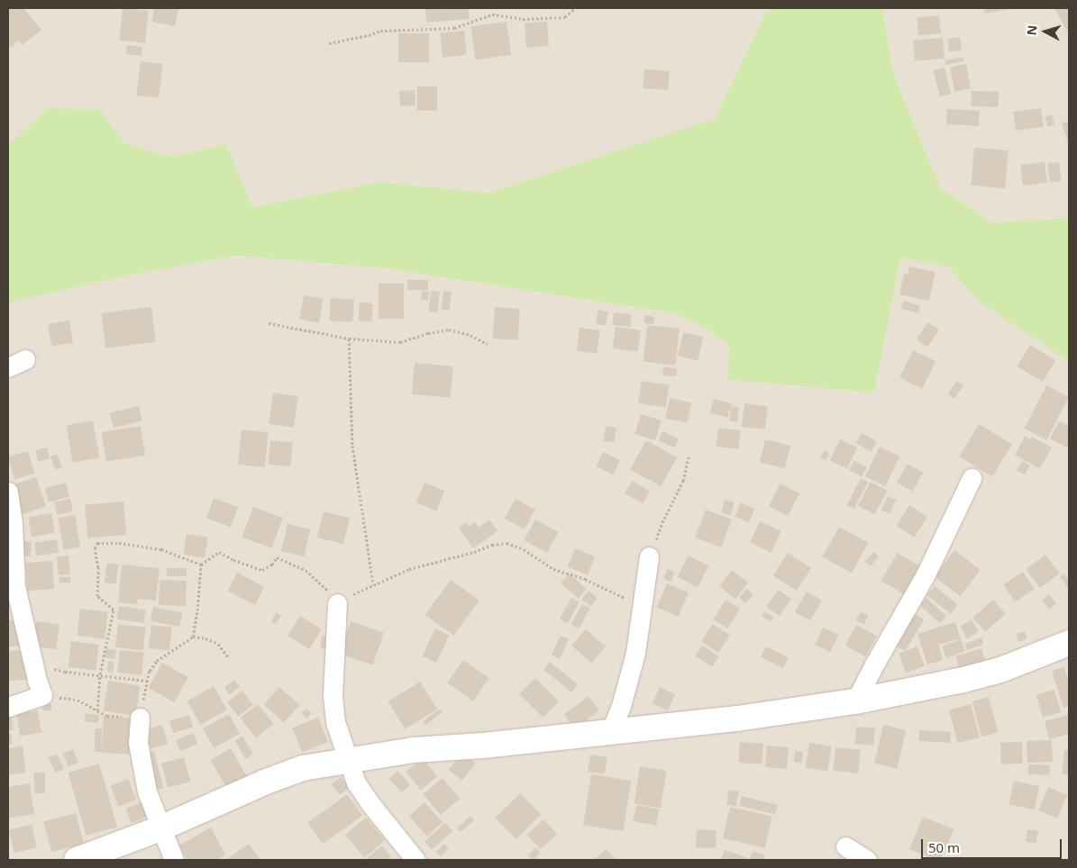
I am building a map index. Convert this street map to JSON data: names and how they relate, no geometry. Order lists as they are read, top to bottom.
{
  "scale_bar": "50 m",
  "north": "left"
}
